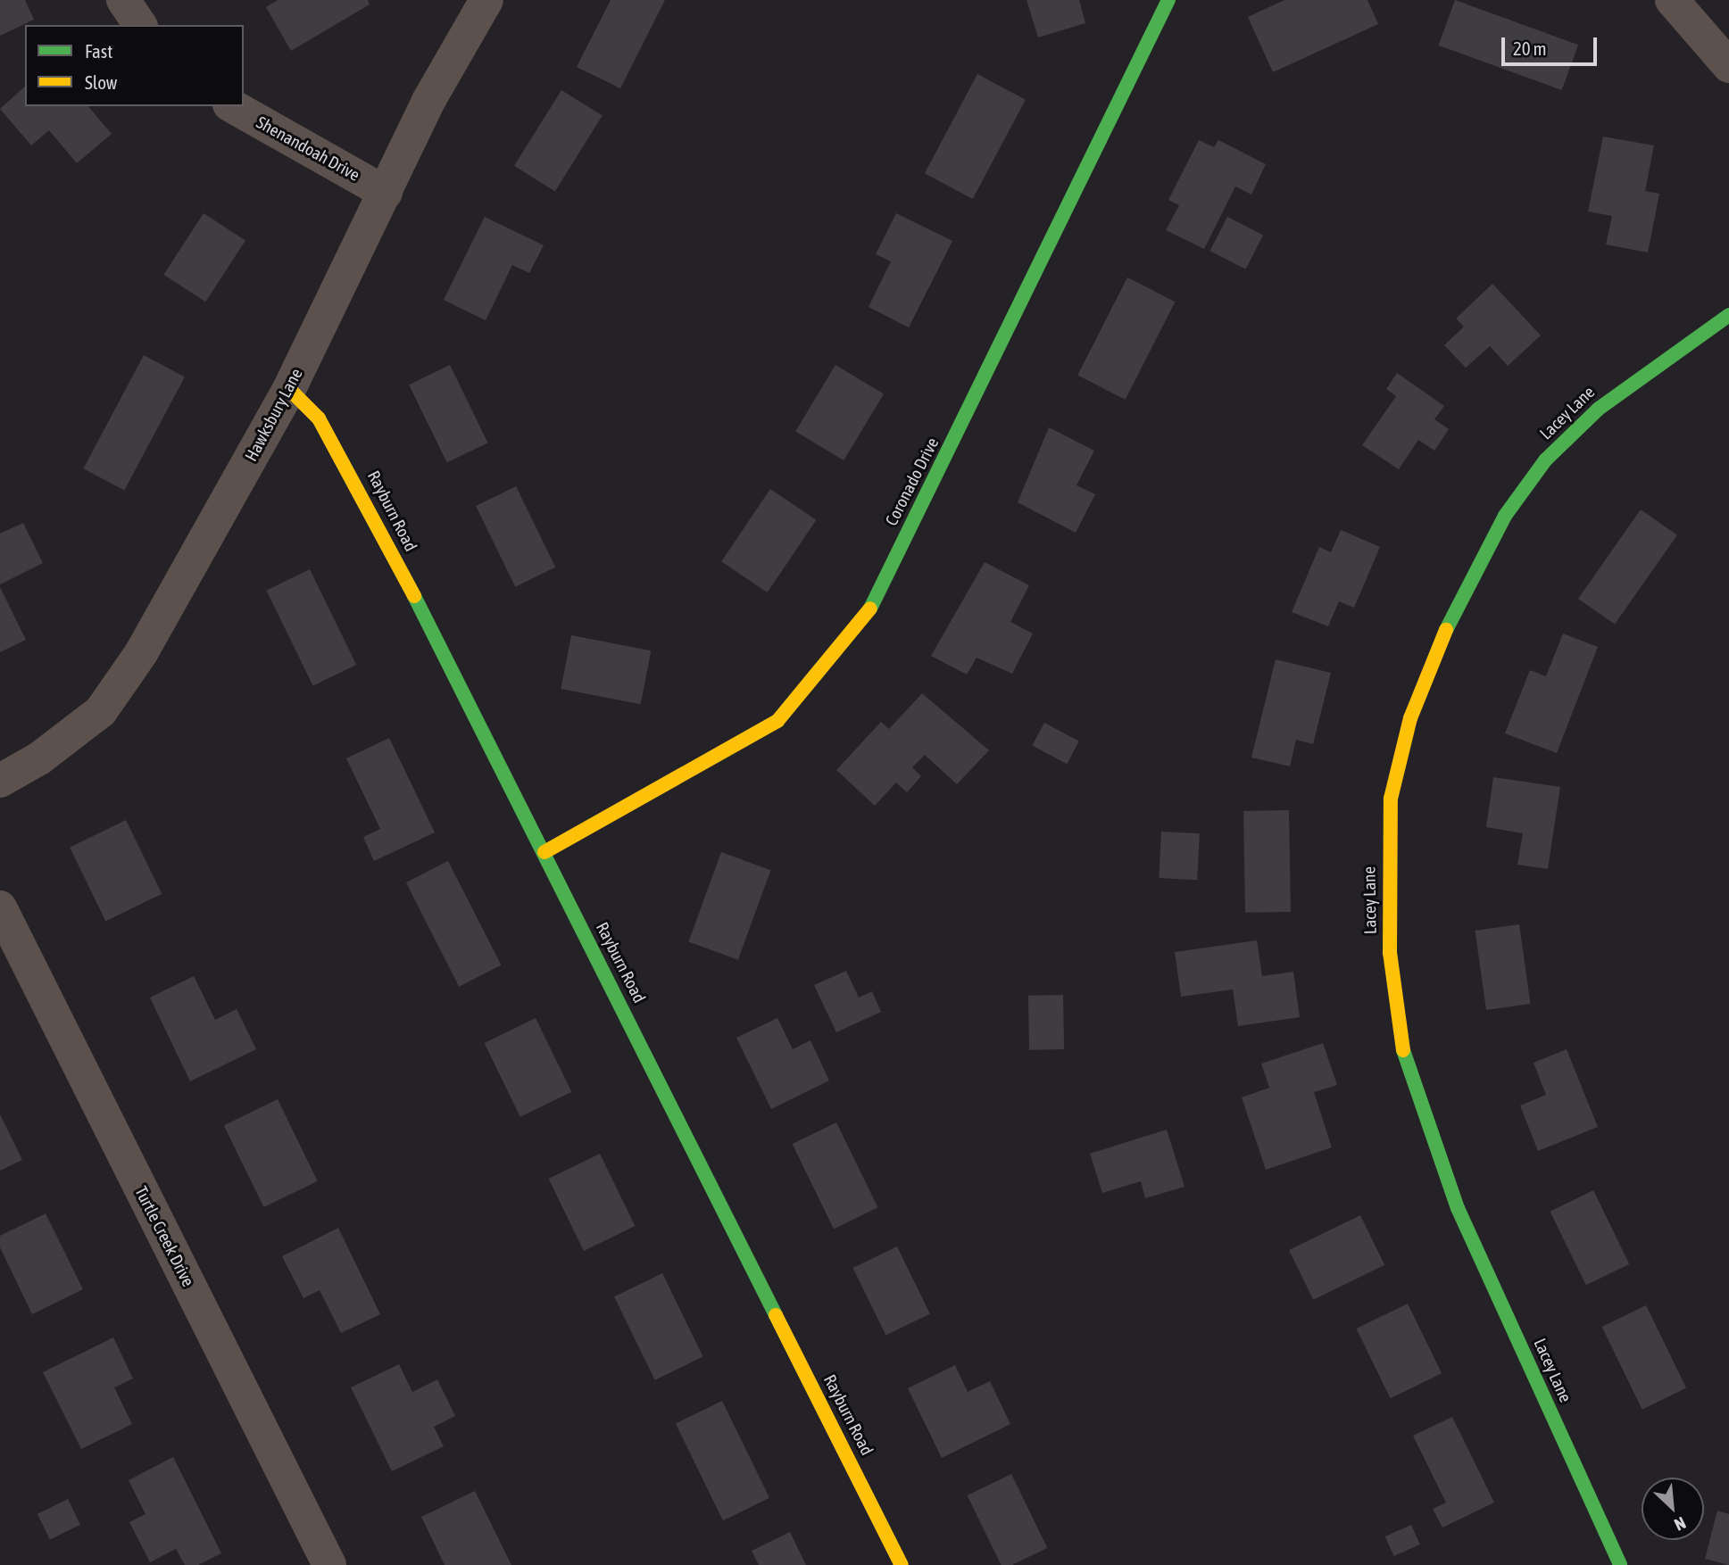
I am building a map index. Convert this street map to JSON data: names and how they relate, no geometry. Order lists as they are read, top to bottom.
{
  "streets": {
    "street": [
      "Shenandoah Drive",
      "Lacey Lane",
      "Hawksbury Lane",
      "Coronado Drive",
      "Rayburn Road",
      "Turtle Creek Drive"
    ]
  },
  "crossings": [
    ["Shenandoah Drive", "Hawksbury Lane"],
    ["Hawksbury Lane", "Rayburn Road"],
    ["Coronado Drive", "Rayburn Road"]
  ],
  "legend": ["Fast", "Slow"],
  "scale_bar": "20 m",
  "north": "bottom right"
}
